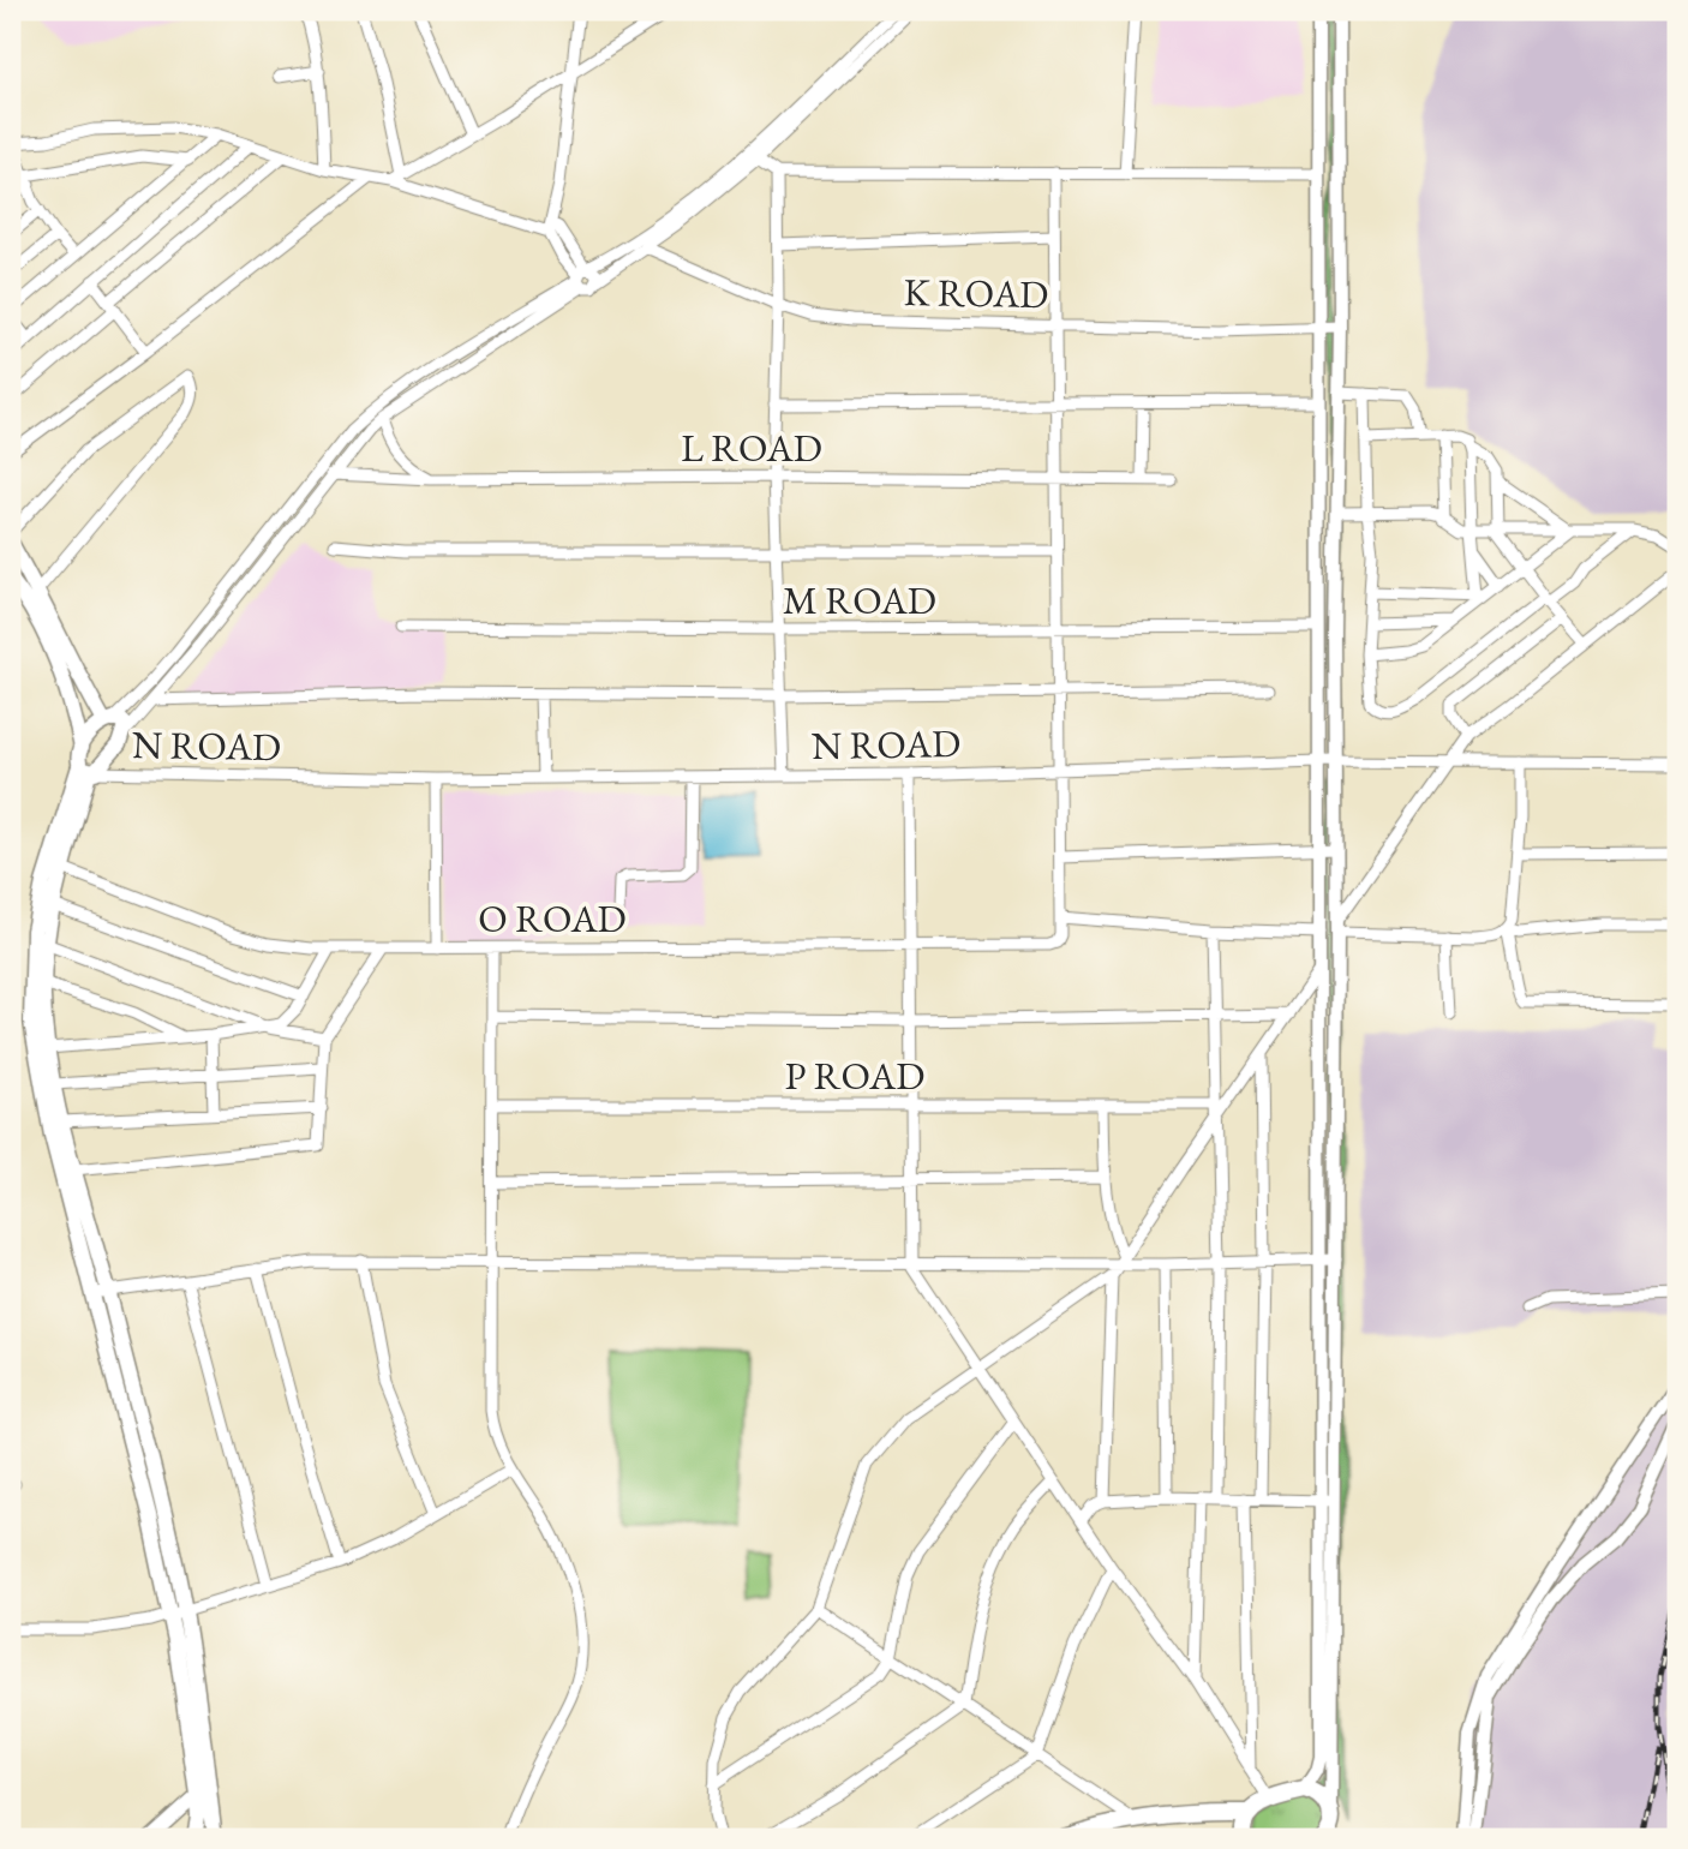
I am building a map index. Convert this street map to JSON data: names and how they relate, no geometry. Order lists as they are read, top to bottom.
{
  "streets": {
    "street": [
      "K ROAD",
      "L ROAD",
      "M ROAD",
      "N ROAD",
      "O ROAD",
      "P ROAD"
    ]
  }
}
